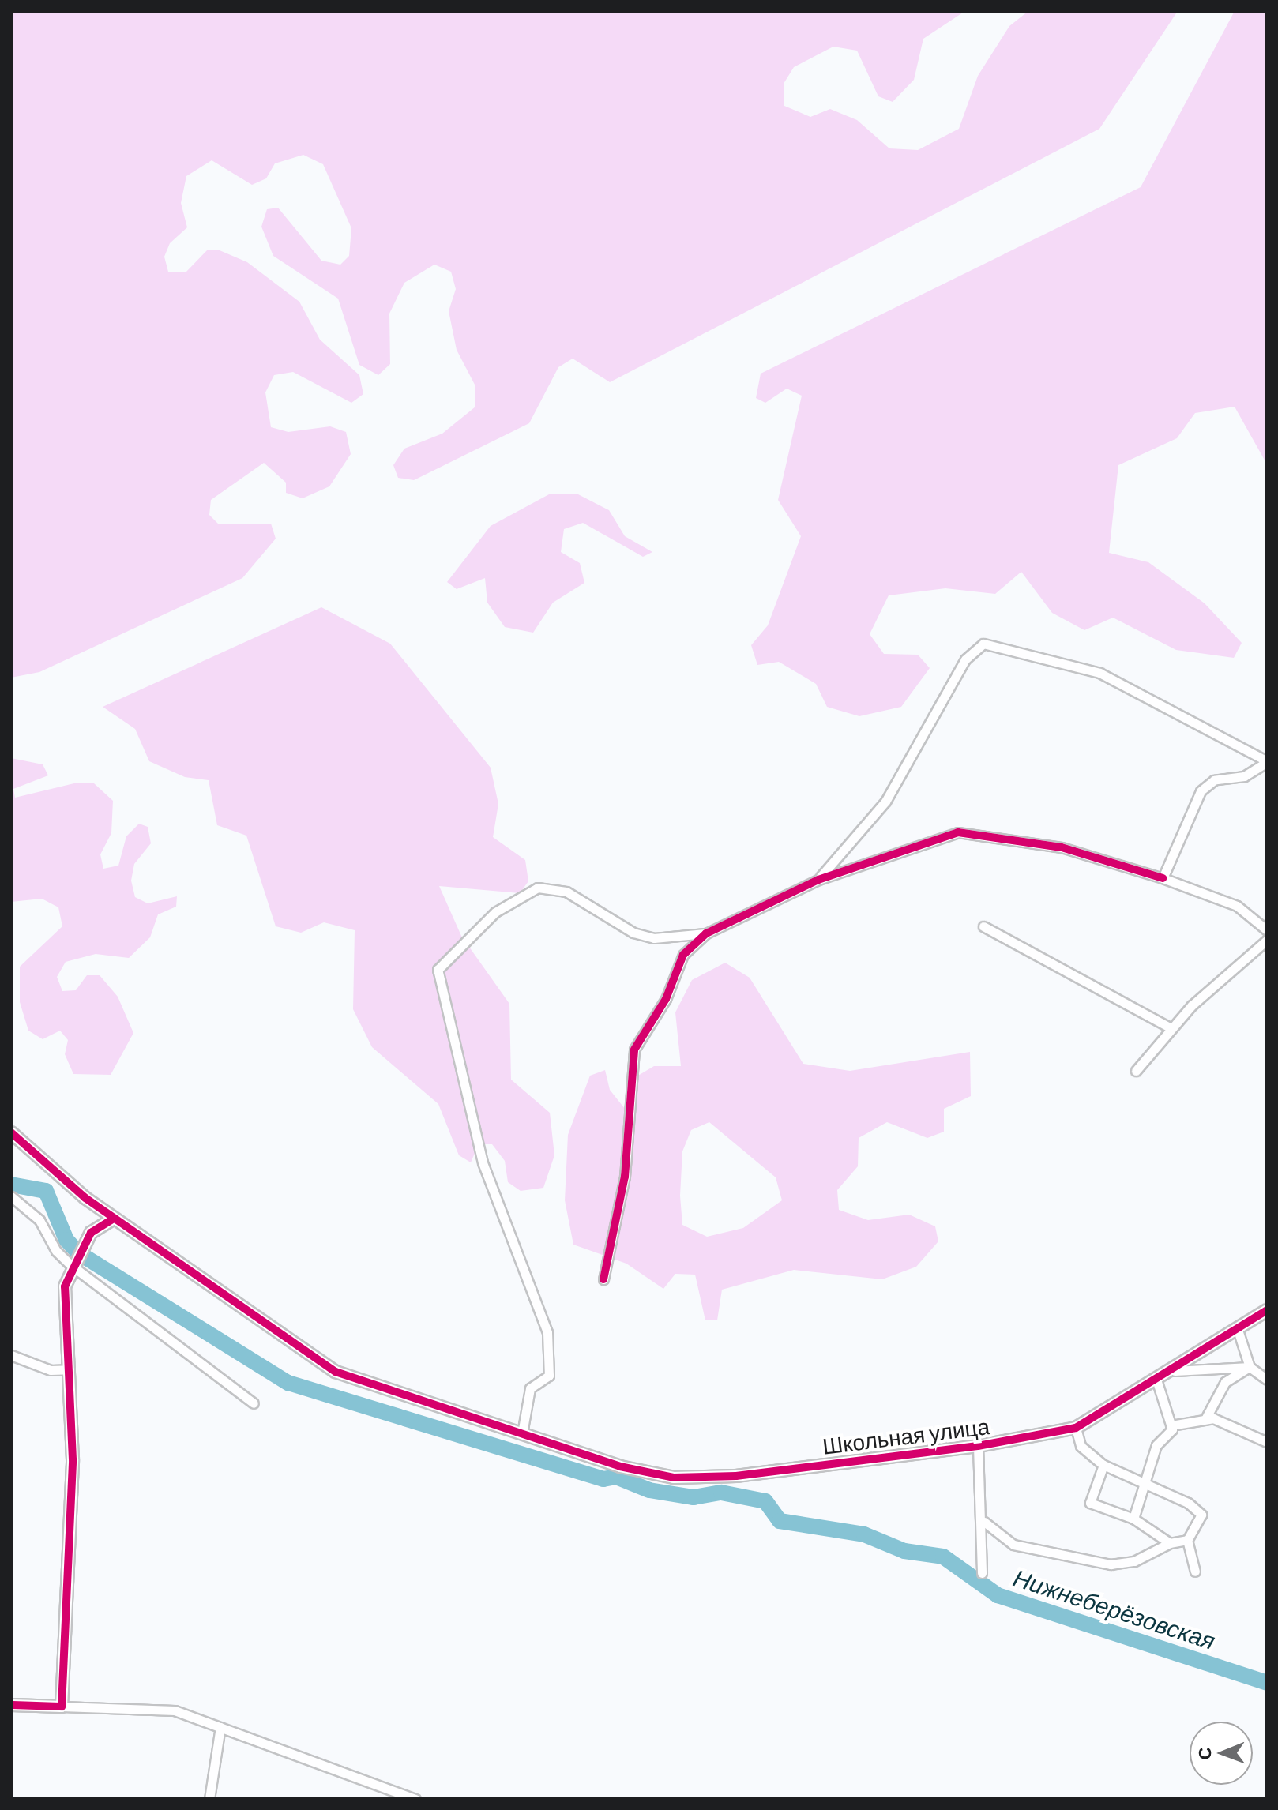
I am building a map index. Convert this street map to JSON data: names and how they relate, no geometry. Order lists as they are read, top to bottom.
{
  "streets": {
    "street": ["Школьная улица"]
  },
  "water": ["Нижнеберёзовская"],
  "north": "left"
}
